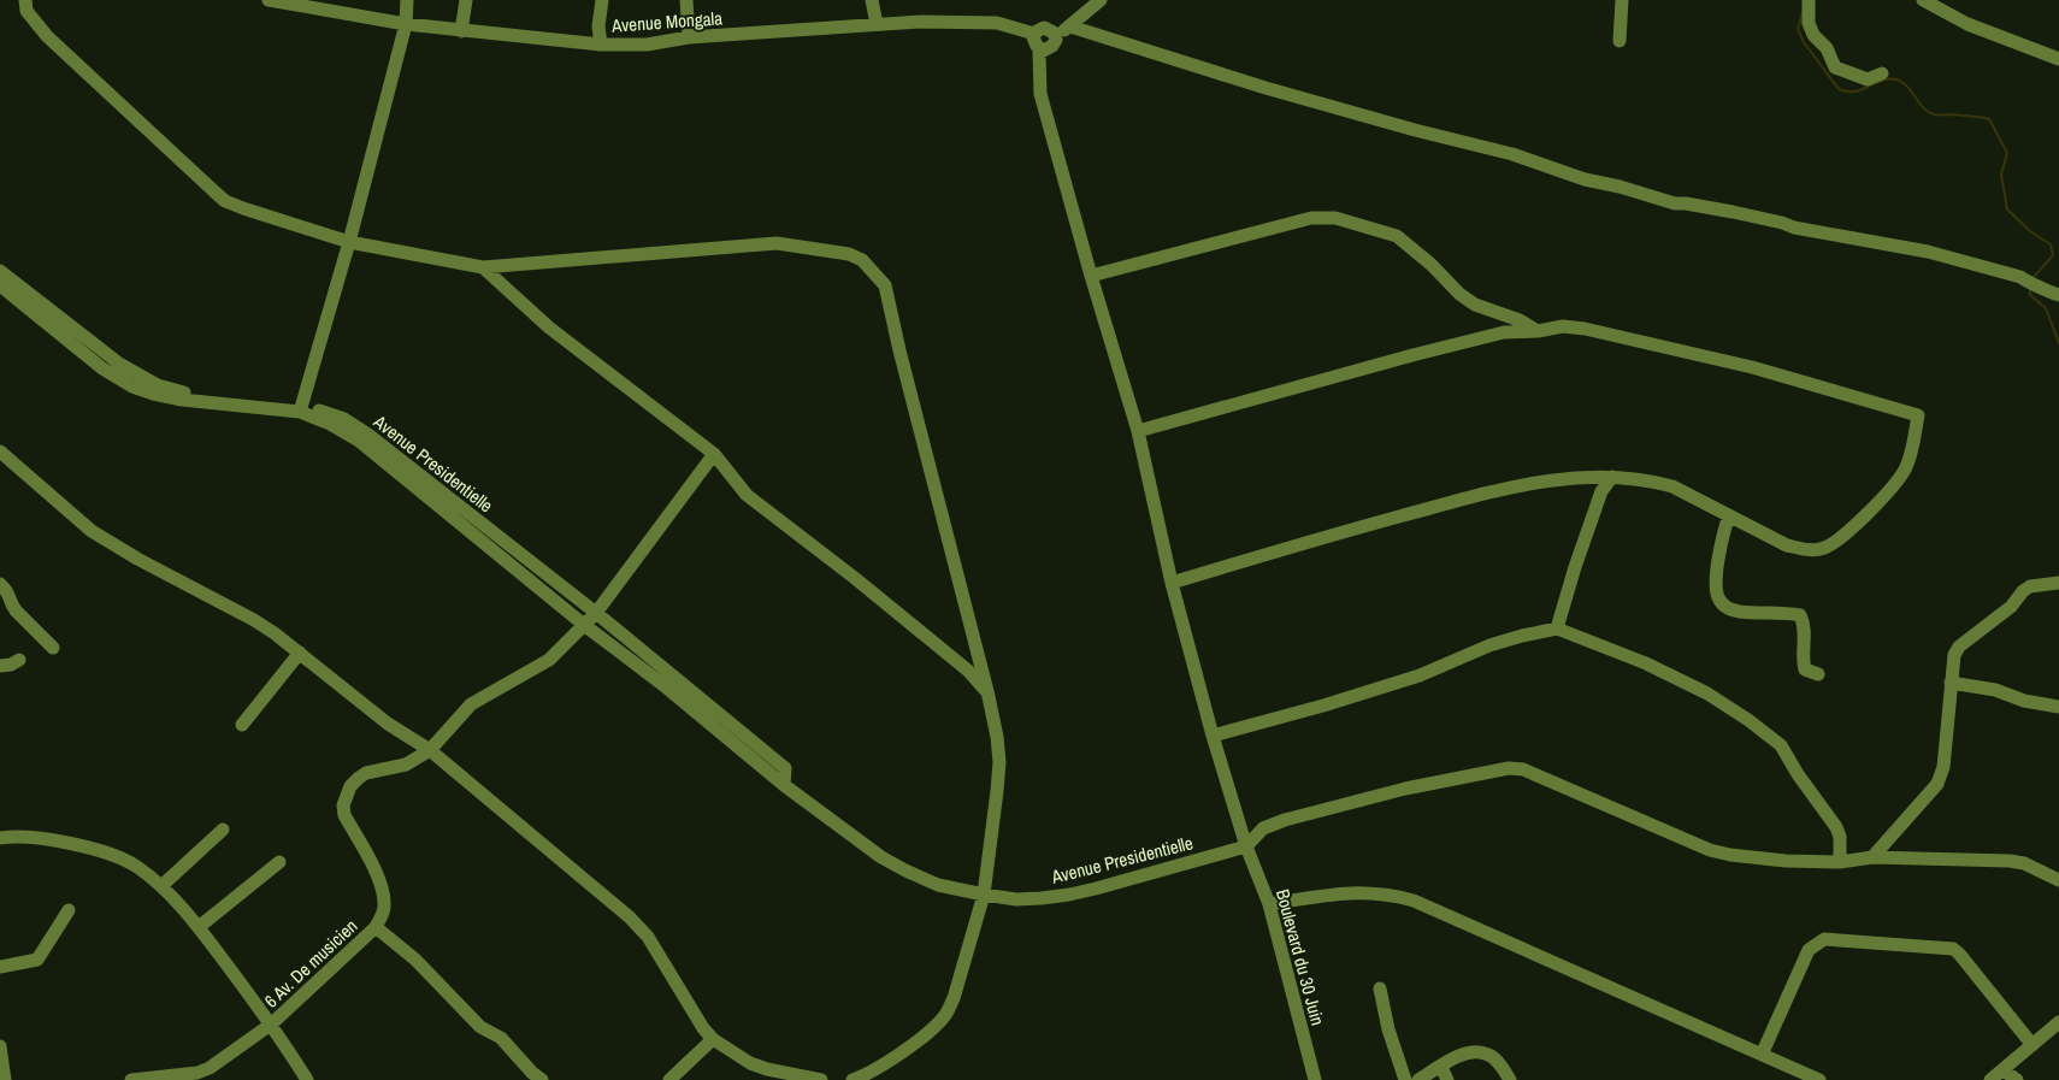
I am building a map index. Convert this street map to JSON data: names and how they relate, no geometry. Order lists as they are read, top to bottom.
{
  "streets": {
    "street": [
      "Avenue Mongala",
      "Avenue Presidentielle",
      "Boulevard du 30 Juin",
      "6 Av. De musicien"
    ]
  },
  "crossings": [
    ["Avenue Mongala", "Boulevard du 30 Juin"],
    ["Avenue Presidentielle", "Boulevard du 30 Juin"],
    ["Avenue Presidentielle", "6 Av. De musicien"]
  ]
}
